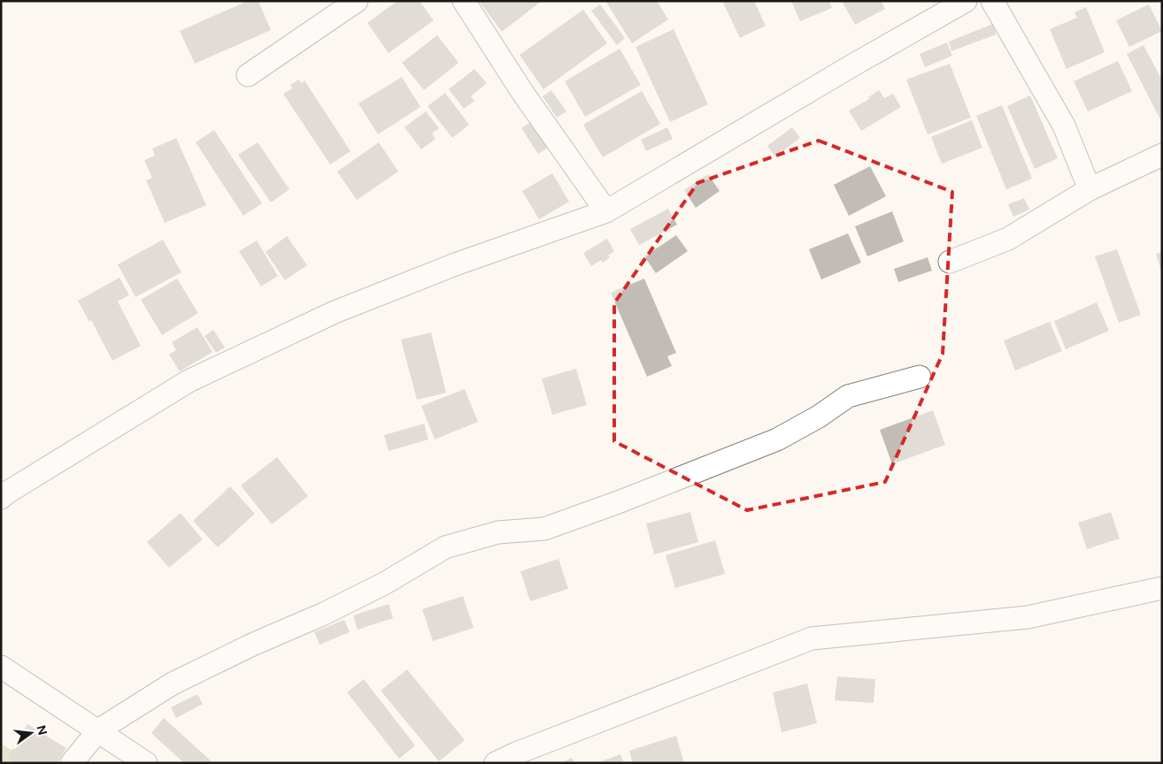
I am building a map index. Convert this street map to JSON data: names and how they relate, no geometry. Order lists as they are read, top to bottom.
{
  "north": "right"
}
